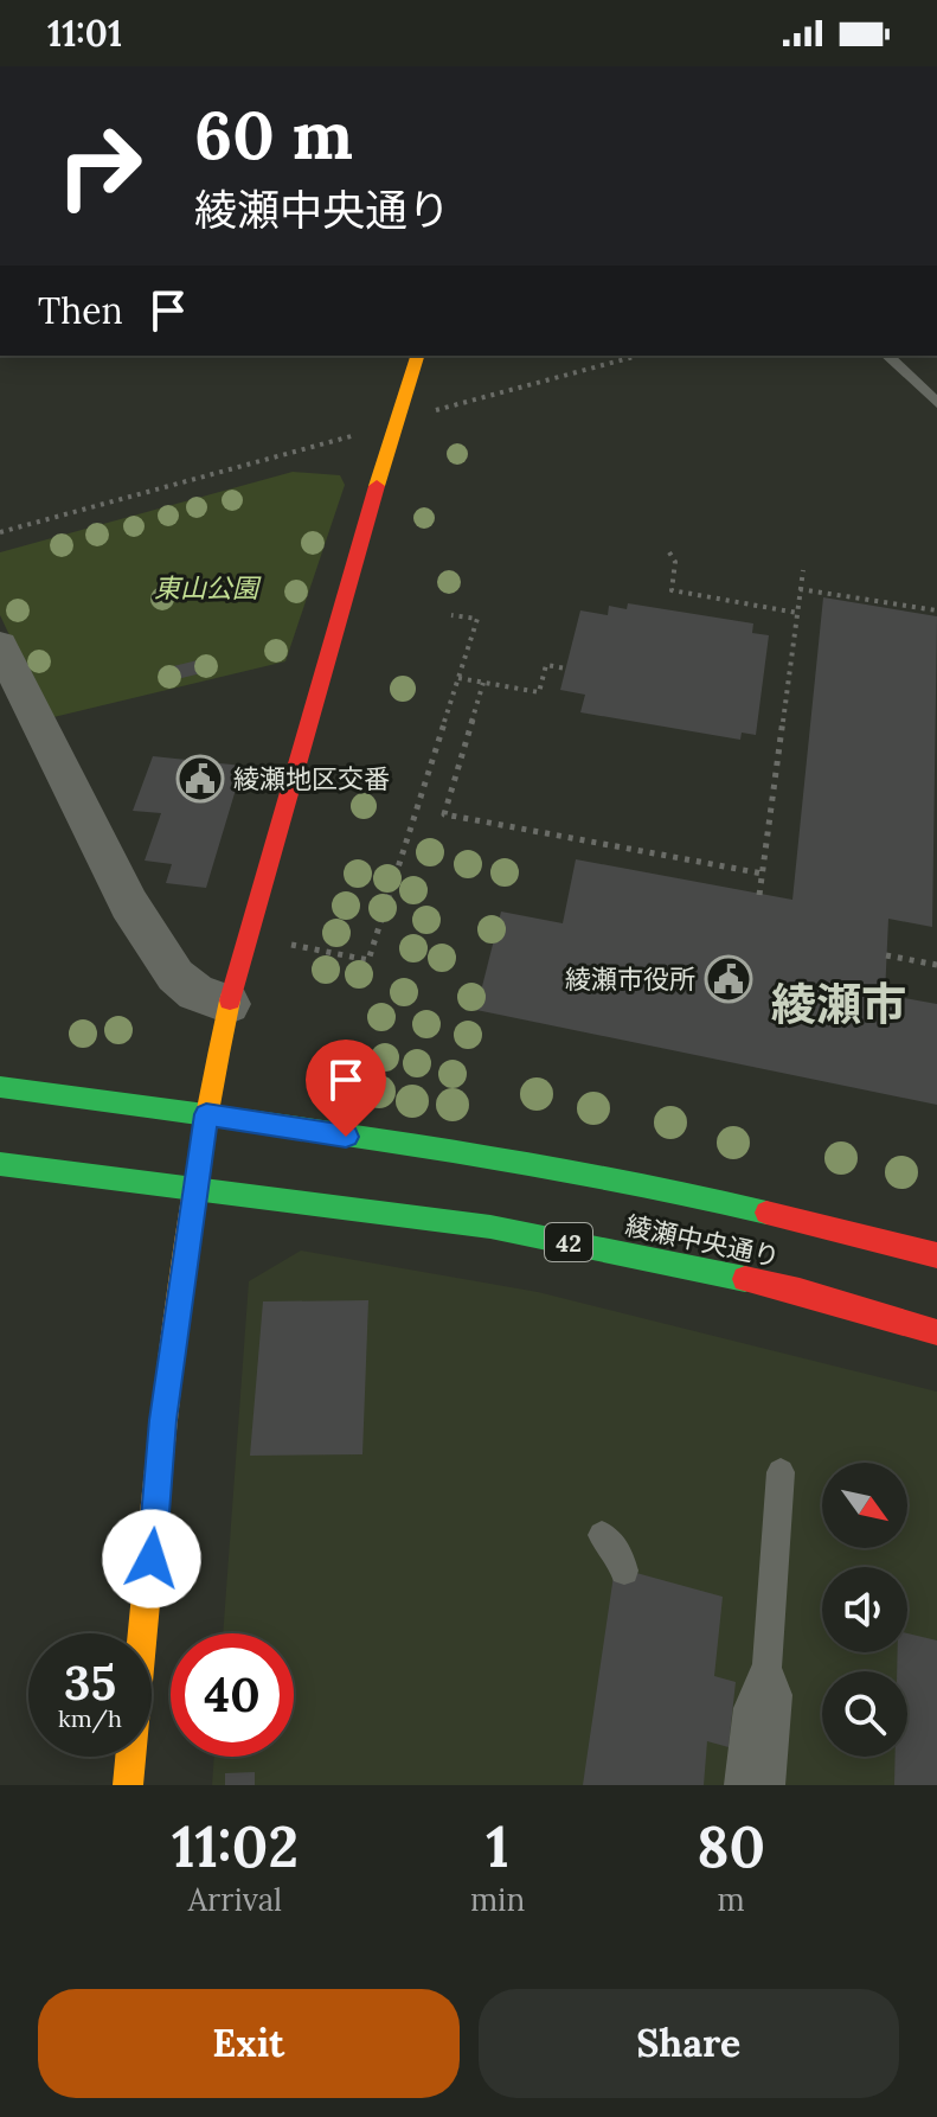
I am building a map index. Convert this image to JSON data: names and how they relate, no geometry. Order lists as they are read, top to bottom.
{
  "streets": {
    "main road": ["綾瀬中央通り", "42"]
  },
  "districts": ["綾瀬市"],
  "parks": ["東山公園"],
  "places": {
    "public building": ["綾瀬地区交番", "綾瀬市役所"]
  },
  "north": "bottom right",
  "page": {
    "status": "11:01",
    "turn": ["60 m", "綾瀬中央通り"],
    "then": "Then",
    "speed": "35 km/h",
    "limit": "40",
    "eta": [
      "11:02",
      "Arrival",
      "1",
      "min",
      "80",
      "m"
    ],
    "buttons": ["Exit", "Share"]
  }
}
